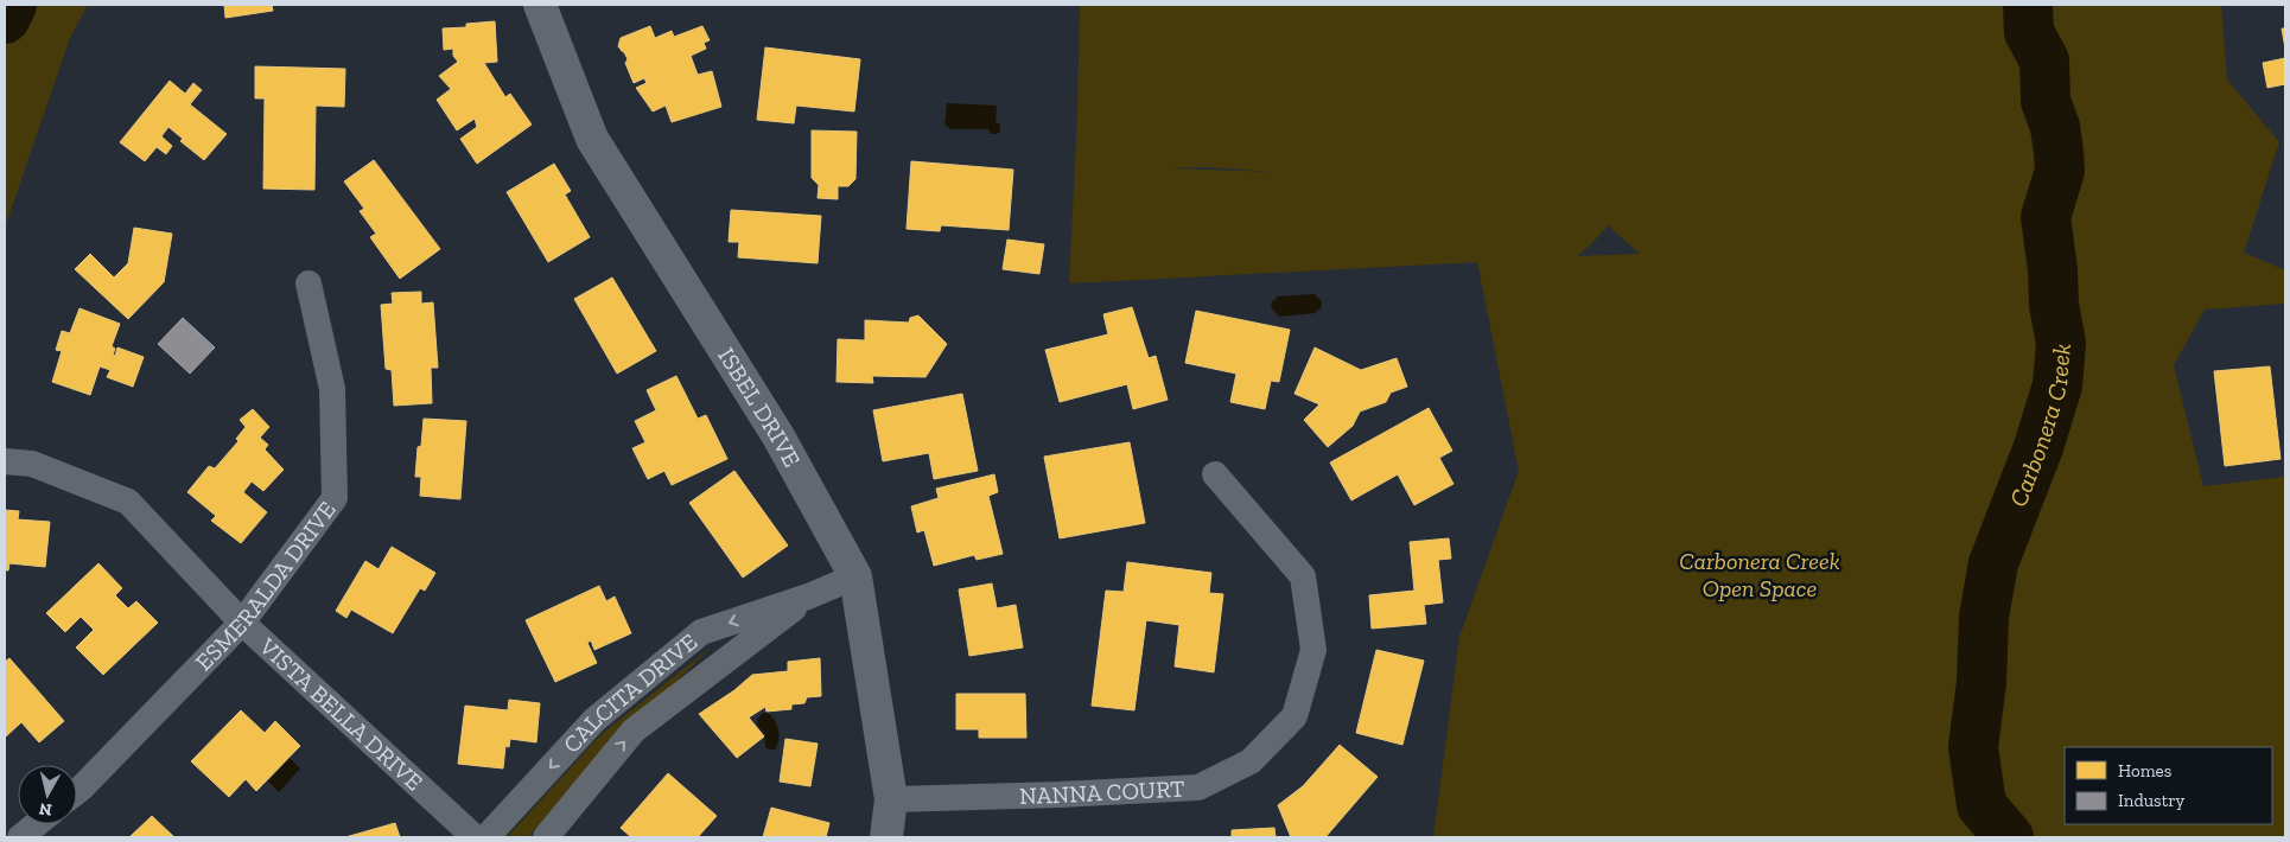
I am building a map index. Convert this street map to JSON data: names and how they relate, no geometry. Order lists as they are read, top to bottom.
{
  "streets": {
    "street": [
      "ISBEL DRIVE",
      "ESMERALDA DRIVE",
      "CALCITA DRIVE",
      "VISTA BELLA DRIVE",
      "NANNA COURT"
    ]
  },
  "crossings": [
    ["ISBEL DRIVE", "CALCITA DRIVE"],
    ["ISBEL DRIVE", "NANNA COURT"],
    ["ESMERALDA DRIVE", "VISTA BELLA DRIVE"]
  ],
  "water": ["Carbonera Creek"],
  "parks": ["Carbonera Creek Open Space"],
  "legend": ["Homes", "Industry"],
  "north": "bottom"
}
